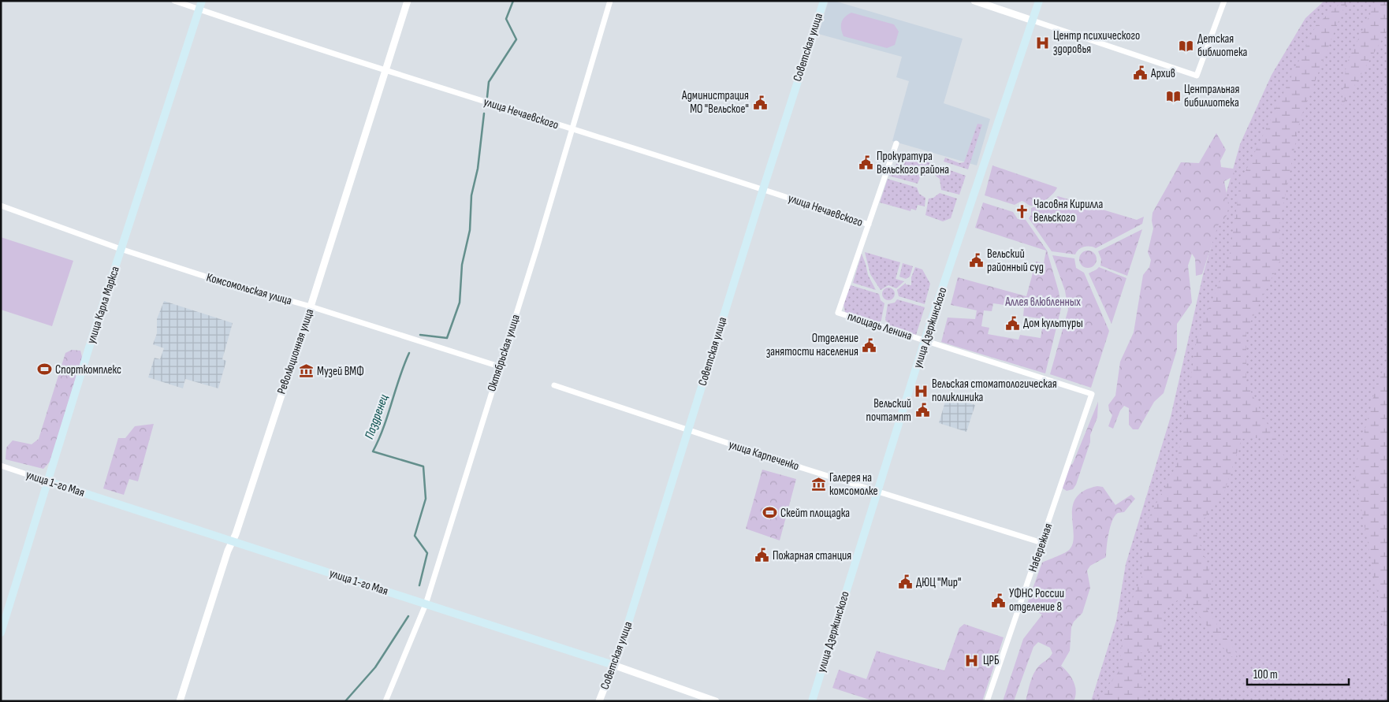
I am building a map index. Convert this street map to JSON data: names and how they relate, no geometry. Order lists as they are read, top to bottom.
{
  "streets": {
    "main road": [
      "Советская улица",
      "улица Карла Маркса",
      "улица Дзержинского",
      "улица 1-го Мая"
    ],
    "street": [
      "улица Нечаевского",
      "Комсомольская улица",
      "площадь Ленина",
      "Революционная улица",
      "Октябрьская улица",
      "улица Карпеченко",
      "Набережная"
    ]
  },
  "crossings": [
    ["Советская улица", "улица Нечаевского"],
    ["Советская улица", "улица Карпеченко"],
    ["Советская улица", "улица 1-го Мая"],
    ["улица Нечаевского", "улица Карла Маркса"],
    ["улица Нечаевского", "площадь Ленина"],
    ["улица Нечаевского", "Революционная улица"],
    ["улица Нечаевского", "Октябрьская улица"],
    ["Комсомольская улица", "улица Карла Маркса"],
    ["Комсомольская улица", "Революционная улица"],
    ["Комсомольская улица", "Октябрьская улица"],
    ["улица Карла Маркса", "улица 1-го Мая"],
    ["площадь Ленина", "улица Дзержинского"],
    ["площадь Ленина", "Набережная"],
    ["улица Дзержинского", "улица Карпеченко"],
    ["Революционная улица", "улица 1-го Мая"],
    ["Октябрьская улица", "улица 1-го Мая"],
    ["улица Карпеченко", "Набережная"]
  ],
  "water": ["Паздренец"],
  "parks": ["Аллея влюбленных"],
  "places": {
    "hospital": ["Центр психического здоровья", "Вельская стоматологическая поликлиника", "ЦРБ"],
    "library": ["Детская библиотека", "Центральная бибилиотека"],
    "public building": [
      "Архив",
      "Администрация МО \"Вельское\"",
      "Прокуратура Вельского района",
      "Вельский районный суд",
      "Дом культуры",
      "Отделение занятости населения",
      "Вельский почтампт",
      "Пожарная станция",
      "ДЮЦ \"Мир\"",
      "УФНС России отделение 8"
    ],
    "church": ["Часовня Кирилла Вельского"],
    "sports": ["Спорткомплекс", "Скейт площадка"],
    "museum": ["Музей ВМФ", "Галерея на комсомолке"]
  },
  "scale_bar": "100 m"
}
